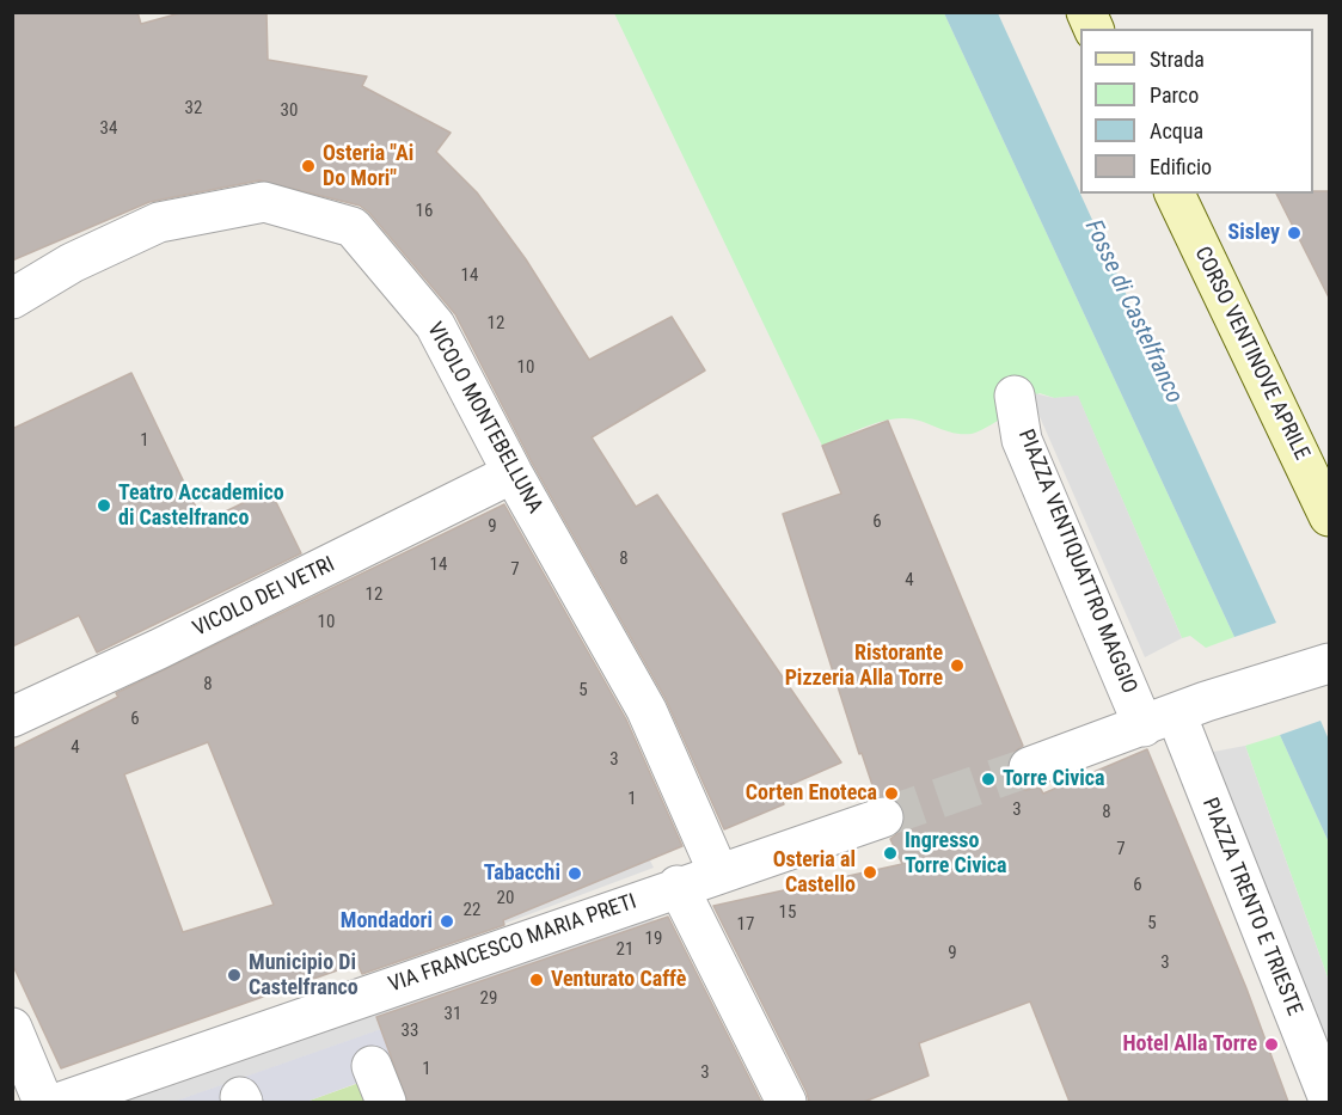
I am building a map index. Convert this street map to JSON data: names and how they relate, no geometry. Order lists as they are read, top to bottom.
{
  "streets": {
    "street": [
      "CORSO VENTINOVE APRILE",
      "VICOLO MONTEBELLUNA",
      "PIAZZA VENTIQUATTRO MAGGIO",
      "VICOLO DEI VETRI",
      "PIAZZA TRENTO E TRIESTE",
      "VIA FRANCESCO MARIA PRETI"
    ]
  },
  "crossings": [
    ["VICOLO MONTEBELLUNA", "VICOLO DEI VETRI"],
    ["VICOLO MONTEBELLUNA", "VIA FRANCESCO MARIA PRETI"],
    ["PIAZZA VENTIQUATTRO MAGGIO", "PIAZZA TRENTO E TRIESTE"]
  ],
  "water": ["Fosse di Castelfranco"],
  "places": [
    "Osteria \"Ai Do Mori\"",
    "Sisley",
    "Teatro Accademico di Castelfranco",
    "Ristorante Pizzeria Alla Torre",
    "Torre Civica",
    "Corten Enoteca",
    "Ingresso Torre Civica",
    "Osteria al Castello",
    "Tabacchi",
    "Mondadori",
    "Municipio Di Castelfranco",
    "Venturato Caffè",
    "Hotel Alla Torre"
  ],
  "house_numbers": [
    "32",
    "30",
    "34",
    "16",
    "14",
    "12",
    "10",
    "1",
    "6",
    "9",
    "8",
    "14",
    "7",
    "4",
    "12",
    "10",
    "8",
    "5",
    "6",
    "4",
    "3",
    "1",
    "3",
    "8",
    "7",
    "6",
    "20",
    "22",
    "15",
    "5",
    "17",
    "19",
    "21",
    "9",
    "3",
    "29",
    "31",
    "33",
    "1",
    "3"
  ],
  "legend": [
    "Strada",
    "Parco",
    "Acqua",
    "Edificio"
  ]
}
